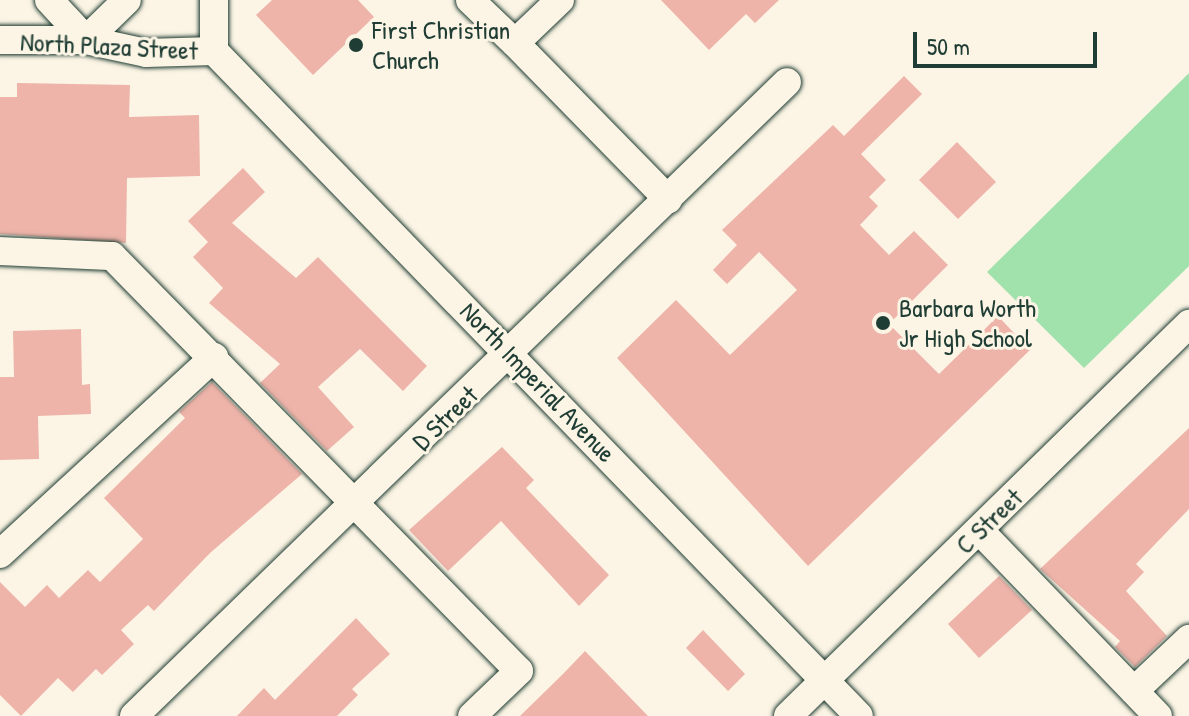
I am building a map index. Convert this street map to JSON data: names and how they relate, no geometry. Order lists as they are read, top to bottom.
{
  "streets": {
    "street": [
      "North Plaza Street",
      "North Imperial Avenue",
      "D Street",
      "C Street"
    ]
  },
  "crossings": [
    ["North Plaza Street", "North Imperial Avenue"],
    ["North Imperial Avenue", "D Street"],
    ["North Imperial Avenue", "C Street"]
  ],
  "places": ["First Christian Church", "Barbara Worth Jr High School"],
  "scale_bar": "50 m"
}
